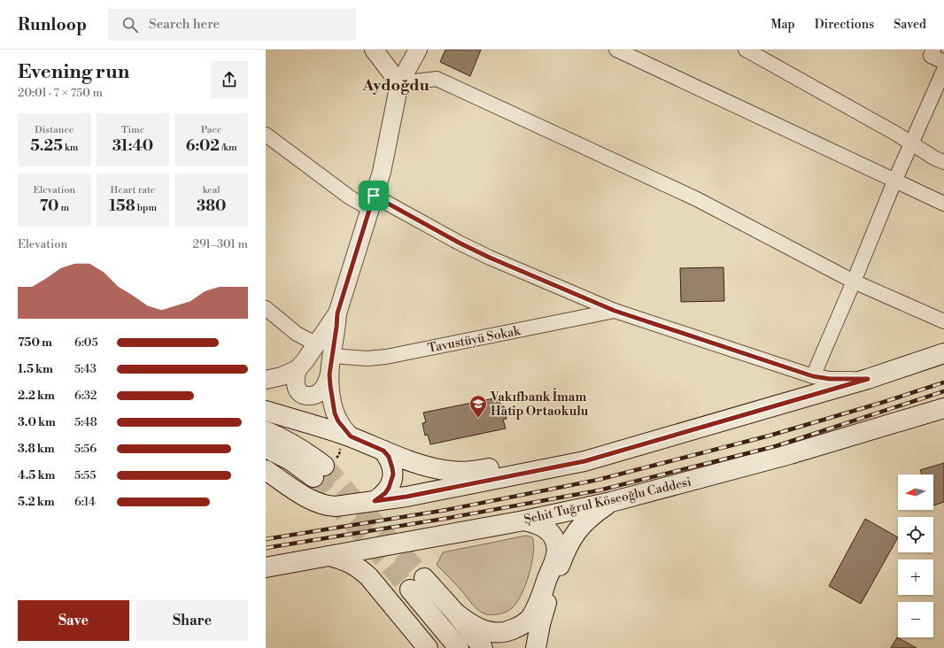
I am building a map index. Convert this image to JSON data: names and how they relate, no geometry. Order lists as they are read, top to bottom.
{
  "streets": {
    "main road": ["Şehit Tuğrul Köseoğlu Caddesi"],
    "street": ["Tavustüyü Sokak"]
  },
  "districts": ["Aydoğdu"],
  "places": {
    "school or university": ["Vakıfbank İmam Hatip Ortaokulu"]
  },
  "north": "left",
  "page": {
    "header": "Runloop",
    "search": "Search here",
    "nav": ["Map", "Directions", "Saved"],
    "heading": ["Evening run", "20:01 · 7 × 750 m"],
    "stats": [
      ["Distance", "5.25 km"],
      ["Time", "31:40"],
      ["Pace", "6:02 /km"],
      ["Elevation", "70 m"],
      ["Heart rate", "158 bpm"],
      ["kcal", "380"]
    ],
    "chart": ["Elevation", "291–301 m"],
    "list": [
      {
        "name": "750 m",
        "note": "6:05"
      },
      {
        "name": "1.5 km",
        "note": "5:43"
      },
      {
        "name": "2.2 km",
        "note": "6:32"
      },
      {
        "name": "3.0 km",
        "note": "5:48"
      },
      {
        "name": "3.8 km",
        "note": "5:56"
      },
      {
        "name": "4.5 km",
        "note": "5:55"
      },
      {
        "name": "5.2 km",
        "note": "6:14"
      }
    ],
    "map_buttons": ["+", "−"],
    "buttons": ["Save", "Share"]
  }
}
